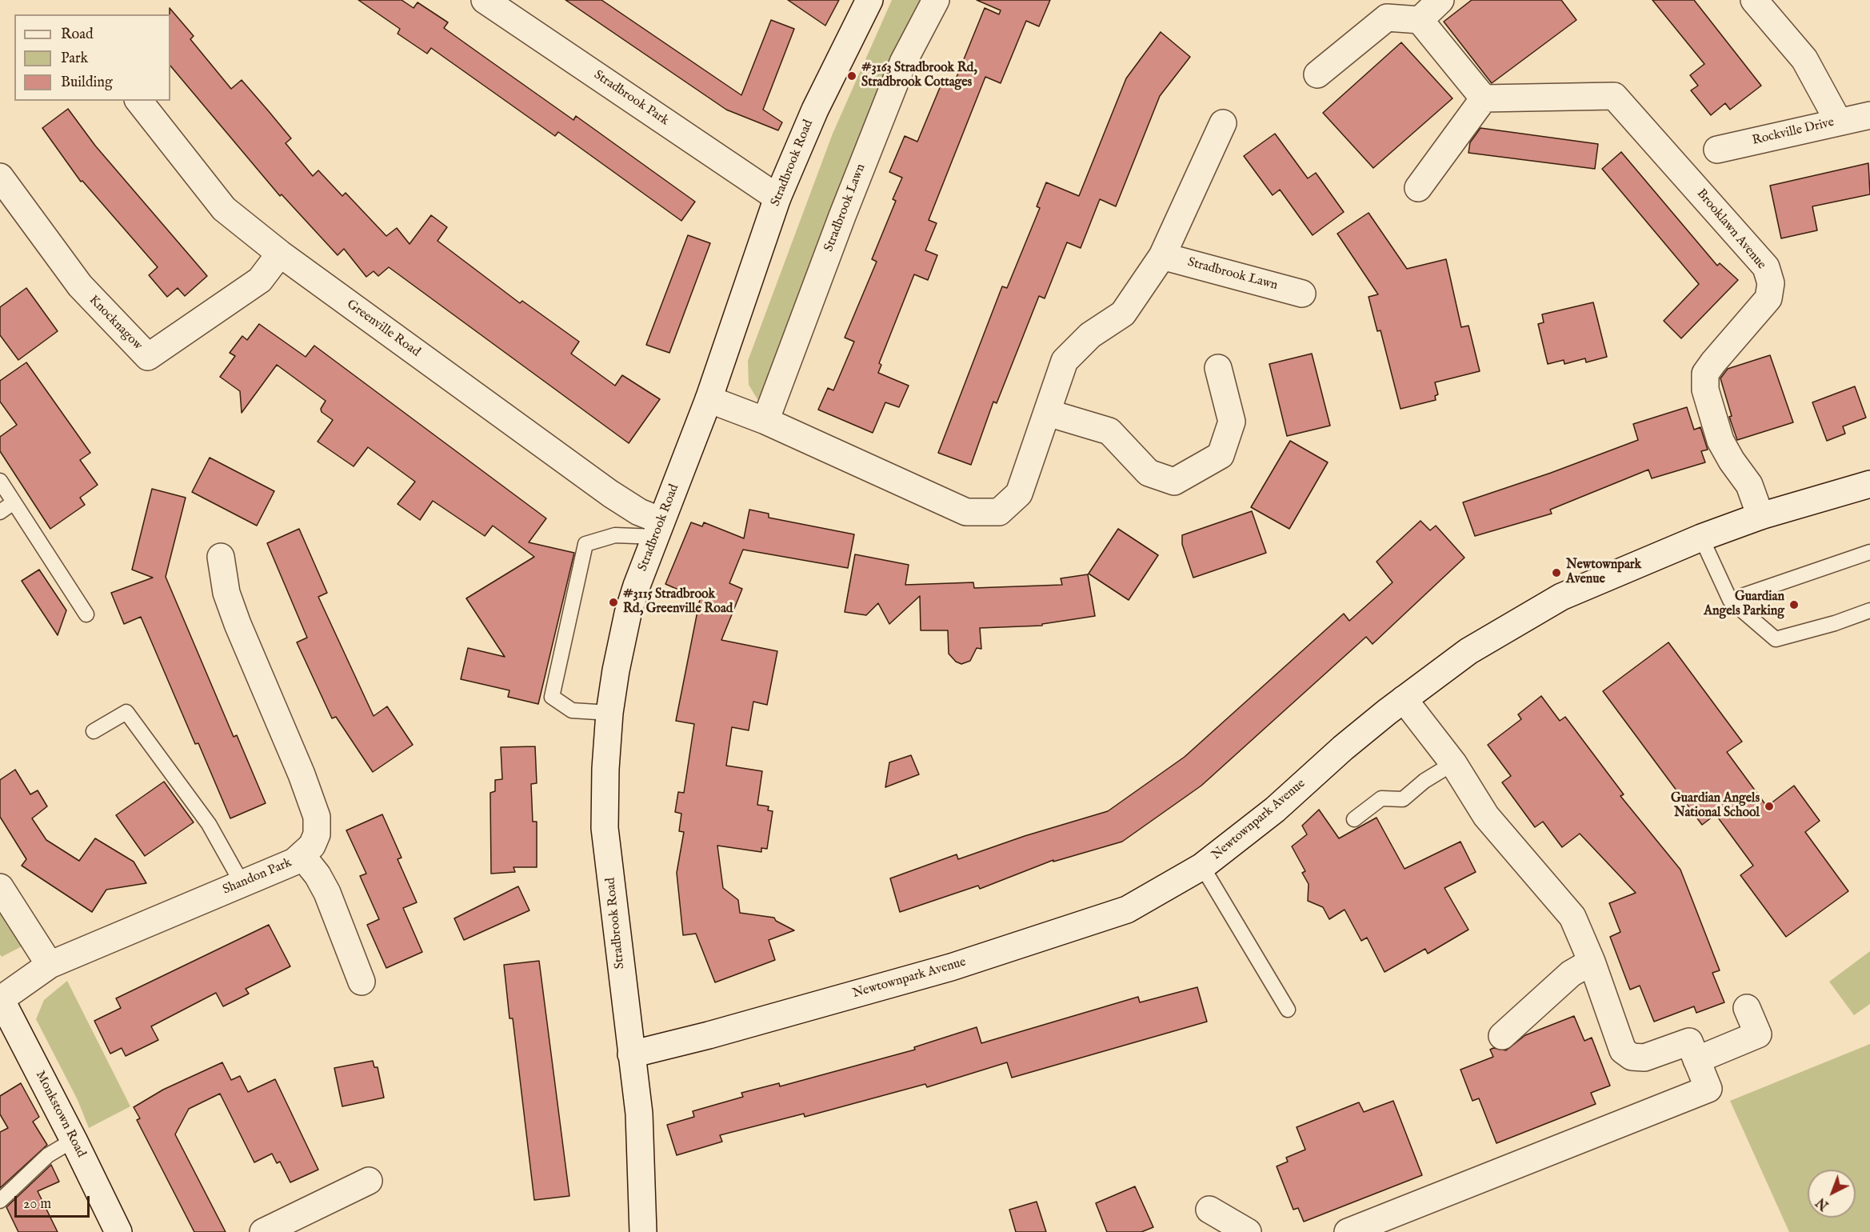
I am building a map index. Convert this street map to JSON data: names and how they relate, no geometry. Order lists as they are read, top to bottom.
{
  "streets": {
    "street": [
      "Stradbrook Park",
      "Rockville Drive",
      "Stradbrook Road",
      "Stradbrook Lawn",
      "Brooklawn Avenue",
      "Knocknagow",
      "Greenville Road",
      "Newtownpark Avenue",
      "Shandon Park",
      "Monkstown Road"
    ]
  },
  "crossings": [
    ["Stradbrook Park", "Stradbrook Road"],
    ["Stradbrook Road", "Greenville Road"],
    ["Stradbrook Road", "Newtownpark Avenue"],
    ["Brooklawn Avenue", "Newtownpark Avenue"],
    ["Knocknagow", "Greenville Road"],
    ["Shandon Park", "Monkstown Road"]
  ],
  "places": [
    "#3163 Stradbrook Rd, Stradbrook Cottages",
    "Newtownpark Avenue",
    "#3115 Stradbrook Rd, Greenville Road",
    "Guardian Angels Parking",
    "Guardian Angels National School"
  ],
  "legend": ["Road", "Park", "Building"],
  "scale_bar": "20 m",
  "north": "bottom left"
}
